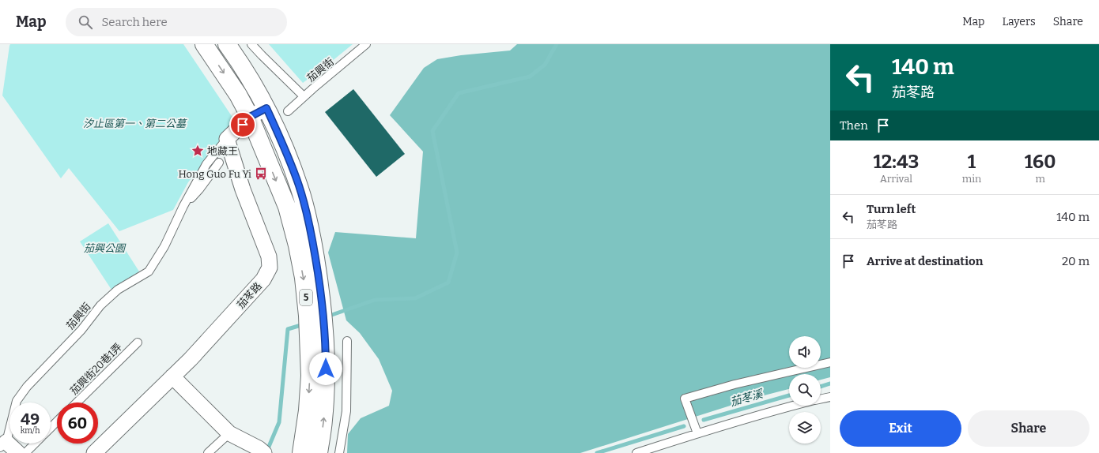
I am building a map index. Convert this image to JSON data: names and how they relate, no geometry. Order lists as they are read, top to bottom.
{
  "streets": {
    "main road": ["5"],
    "street": ["茄苳路"],
    "lane": ["茄興街", "茄興街20巷1弄"]
  },
  "crossings": [
    ["茄興街", "茄苳路"]
  ],
  "water": ["茄苳溪"],
  "parks": ["汐止區第一、第二公墓", "茄興公園"],
  "places": {
    "place": ["地藏王"],
    "bus stop": ["Hong Guo Fu Yi"]
  },
  "page": {
    "header": "Map",
    "search": "Search here",
    "nav": ["Map", "Layers", "Share"],
    "turn": ["140 m", "茄苳路"],
    "then": "Then",
    "eta": [
      "12:43",
      "Arrival",
      "1",
      "min",
      "160",
      "m"
    ],
    "list": [
      {
        "name": "Turn left",
        "note": "茄苳路",
        "value": "140 m"
      },
      {
        "name": "Arrive at destination",
        "value": "20 m"
      }
    ],
    "speed": "49 km/h",
    "limit": "60",
    "buttons": ["Exit", "Share"]
  }
}
